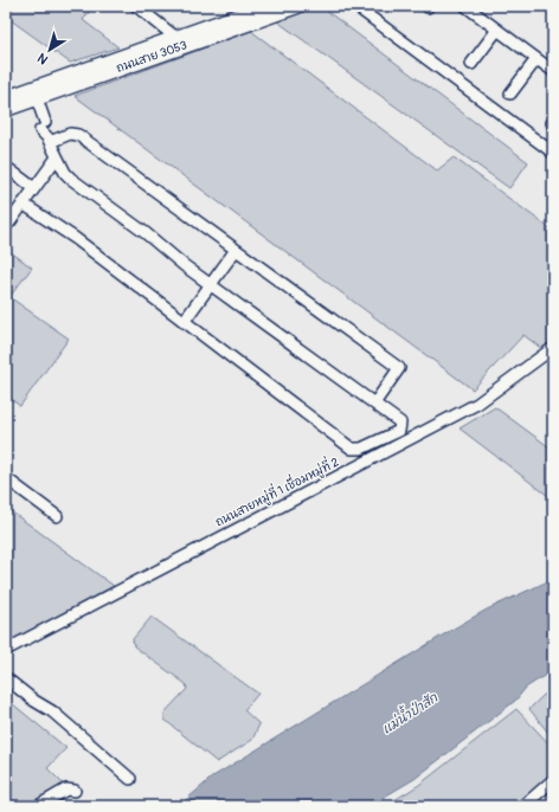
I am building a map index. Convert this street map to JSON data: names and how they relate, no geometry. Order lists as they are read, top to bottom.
{
  "streets": {
    "main road": ["ถนนสาย 3053"],
    "street": ["ถนนสายหมู่ที่ 1 เชื่อมหมู่ที่ 2"]
  },
  "water": ["แม่น้ำป่าสัก"],
  "north": "bottom left"
}
